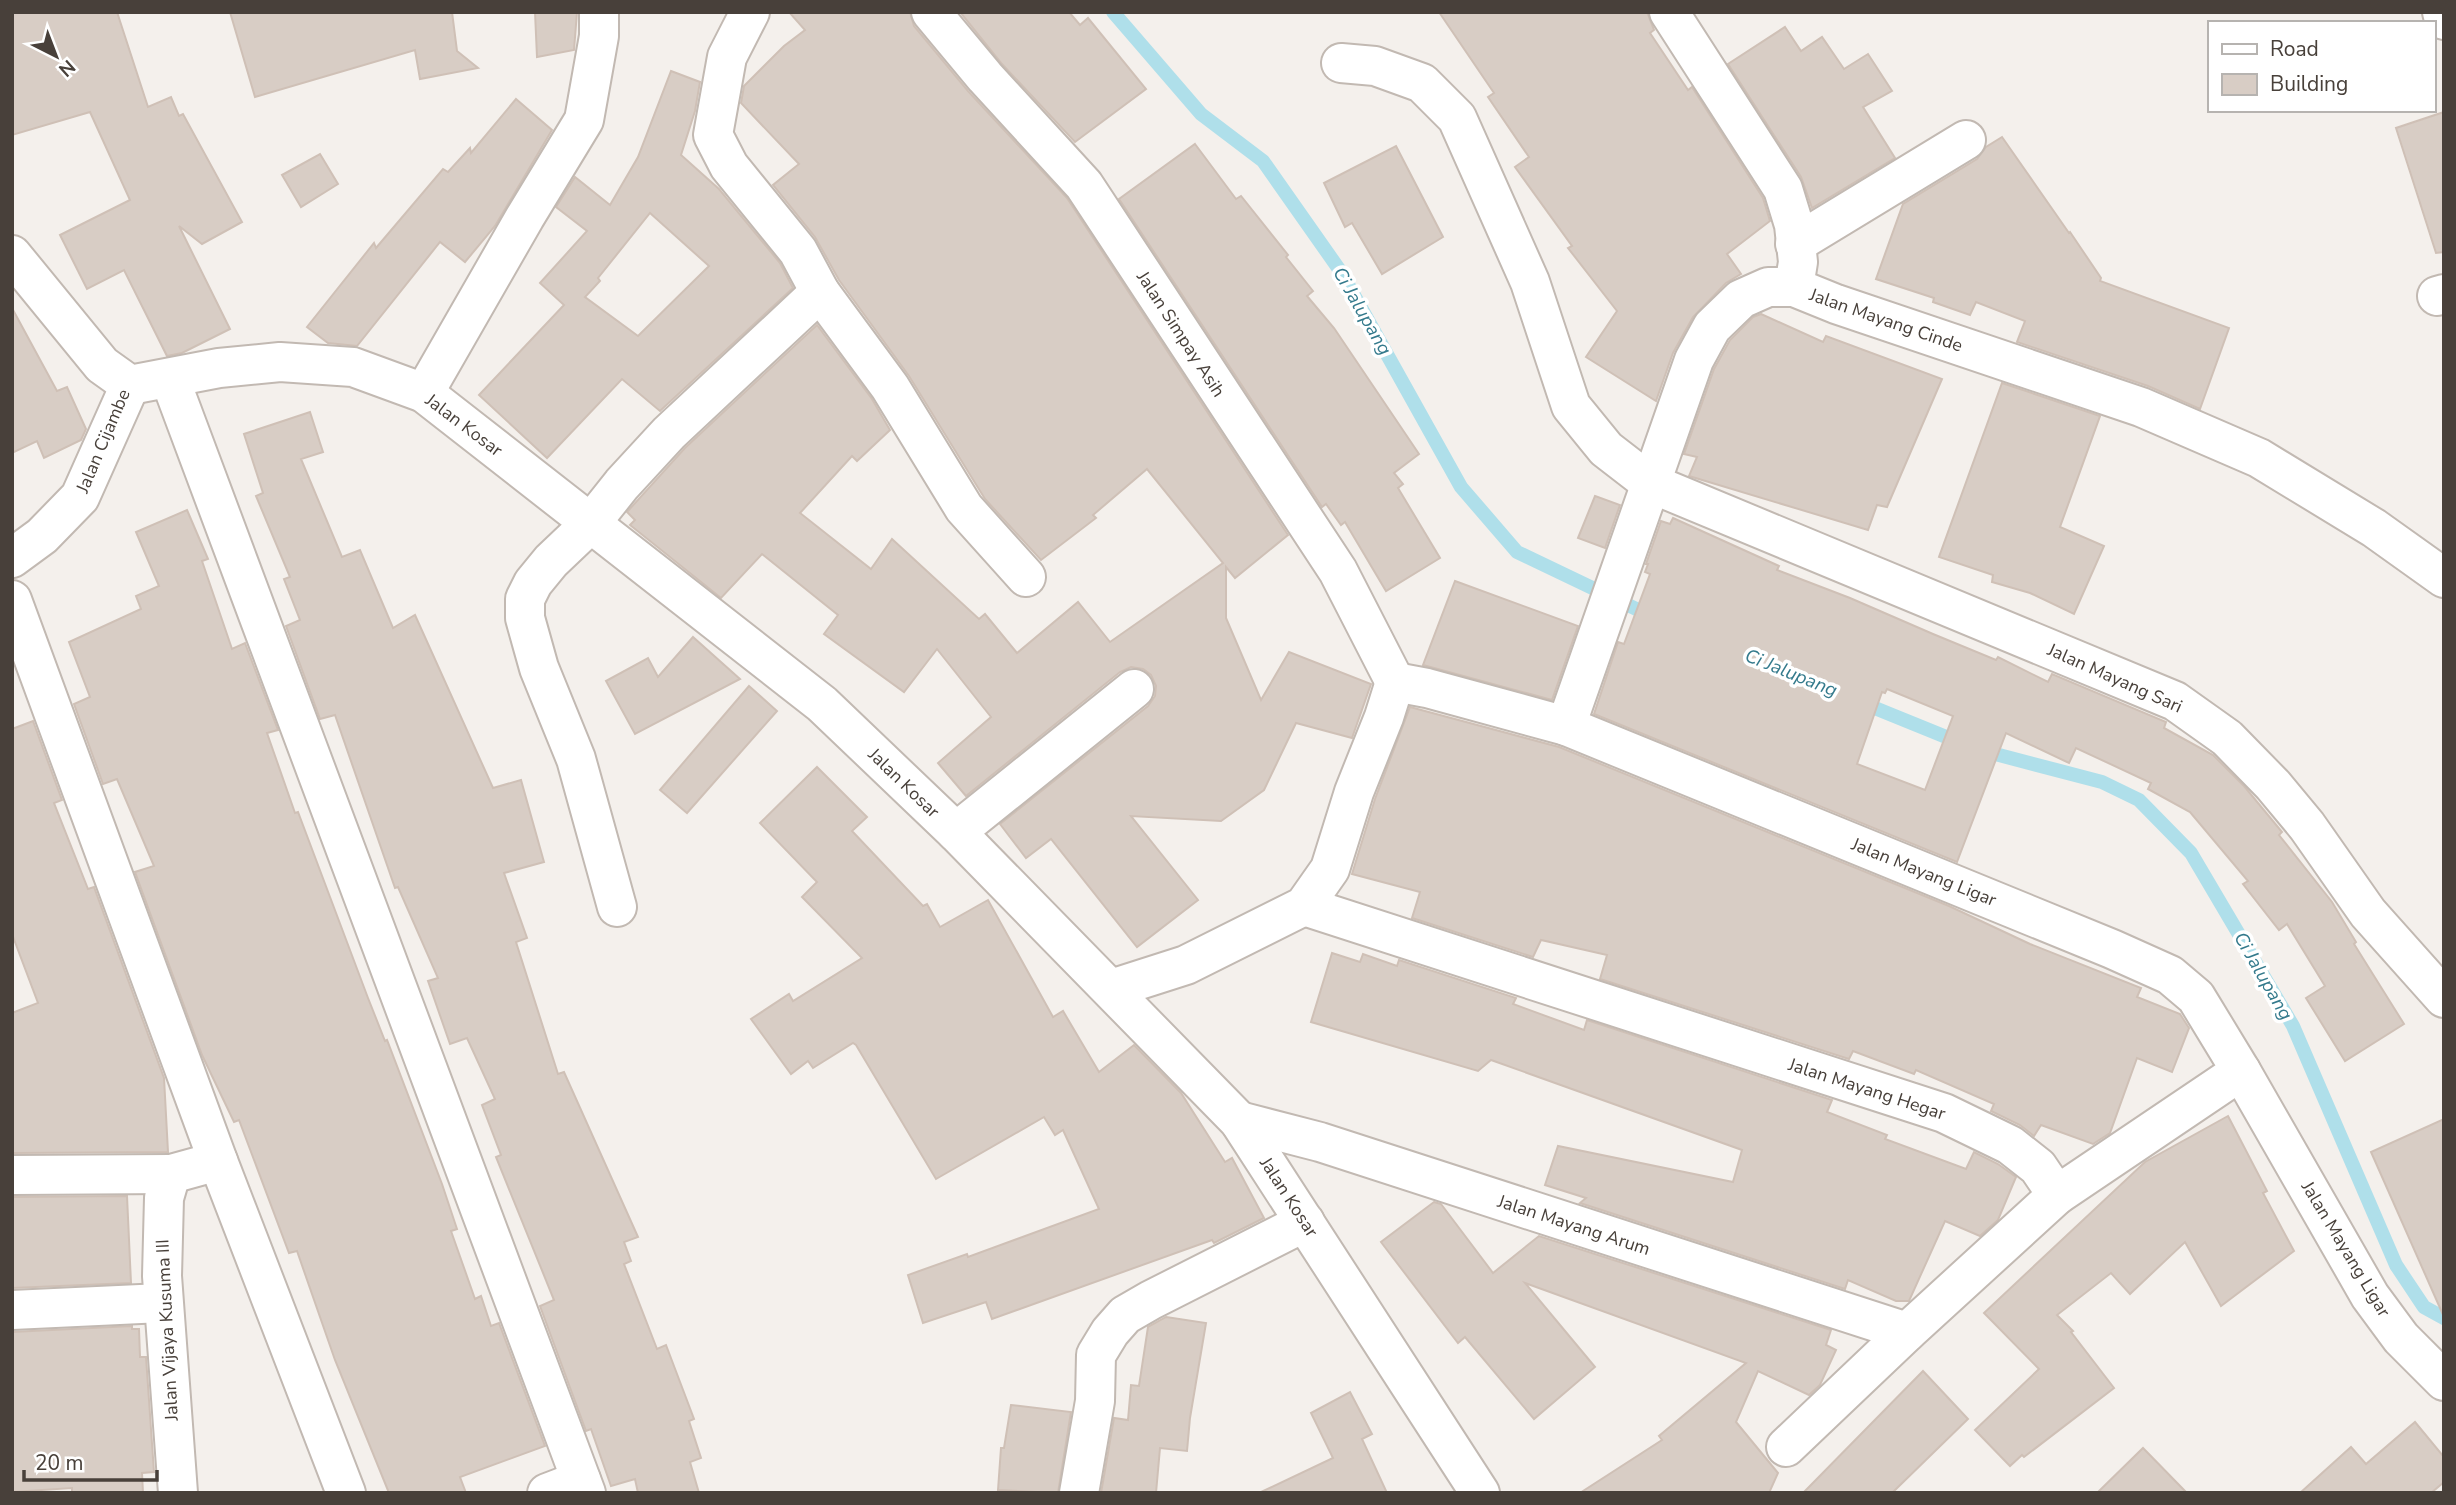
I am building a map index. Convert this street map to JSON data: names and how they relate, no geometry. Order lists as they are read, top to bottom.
{
  "streets": {
    "street": [
      "Jalan Mayang Cinde",
      "Jalan Simpay Asih",
      "Jalan Kosar",
      "Jalan Cijambe",
      "Jalan Mayang Sari",
      "Jalan Mayang Ligar",
      "Jalan Mayang Hegar",
      "Jalan Mayang Arum",
      "Jalan Vijaya Kusuma III"
    ]
  },
  "crossings": [
    ["Jalan Mayang Cinde", "Jalan Mayang Sari"],
    ["Jalan Mayang Cinde", "Jalan Mayang Ligar"],
    ["Jalan Simpay Asih", "Jalan Mayang Ligar"],
    ["Jalan Kosar", "Jalan Cijambe"],
    ["Jalan Kosar", "Jalan Mayang Arum"]
  ],
  "water": ["Ci Jalupang"],
  "legend": ["Road", "Building"],
  "scale_bar": "20 m",
  "north": "bottom right"
}
